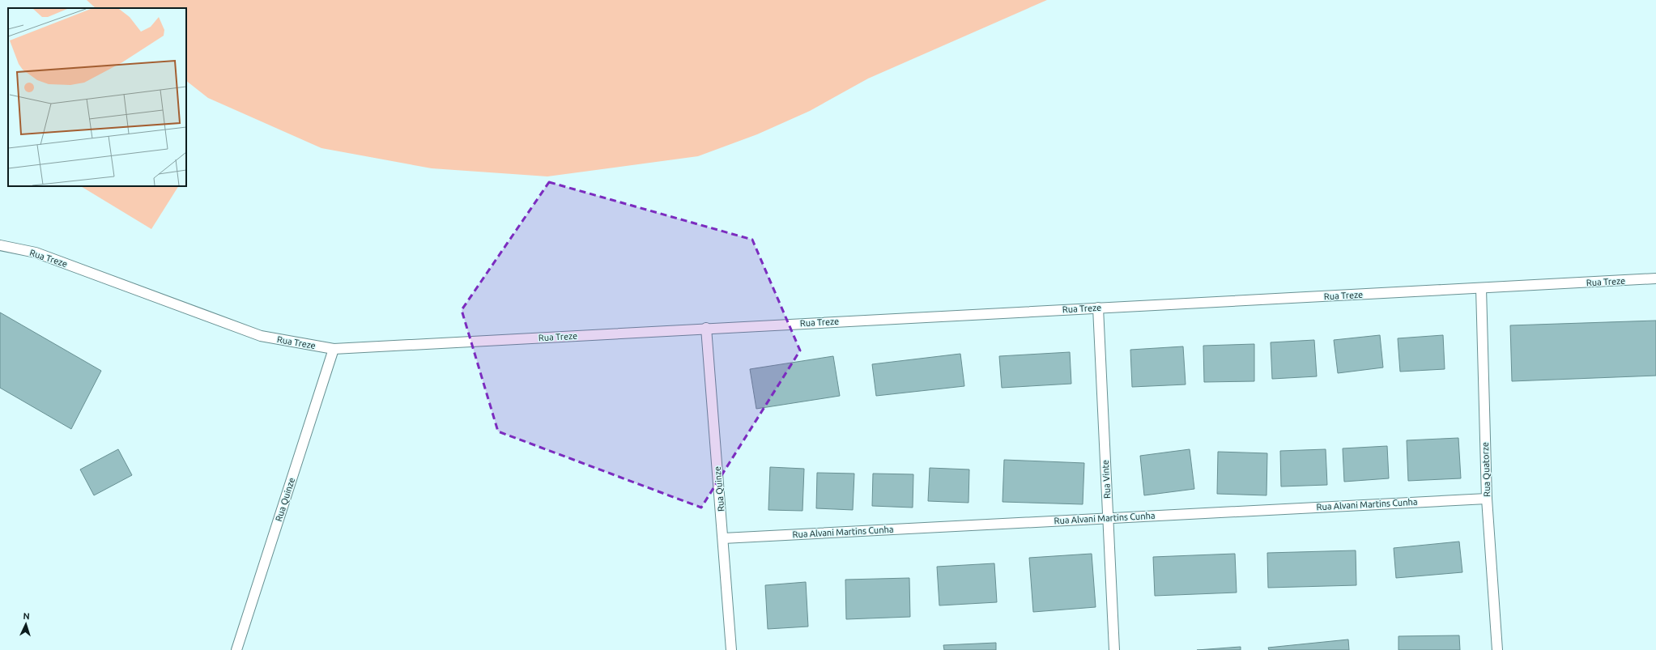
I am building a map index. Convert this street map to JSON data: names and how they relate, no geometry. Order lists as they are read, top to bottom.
{
  "streets": {
    "lane": [
      "Rua Treze",
      "Rua Quatorze",
      "Rua Vinte",
      "Rua Quinze",
      "Rua Alvani Martins Cunha"
    ]
  },
  "crossings": [
    ["Rua Treze", "Rua Quatorze"],
    ["Rua Treze", "Rua Vinte"],
    ["Rua Treze", "Rua Quinze"],
    ["Rua Quatorze", "Rua Alvani Martins Cunha"],
    ["Rua Vinte", "Rua Alvani Martins Cunha"],
    ["Rua Quinze", "Rua Alvani Martins Cunha"]
  ],
  "north": "top"
}
